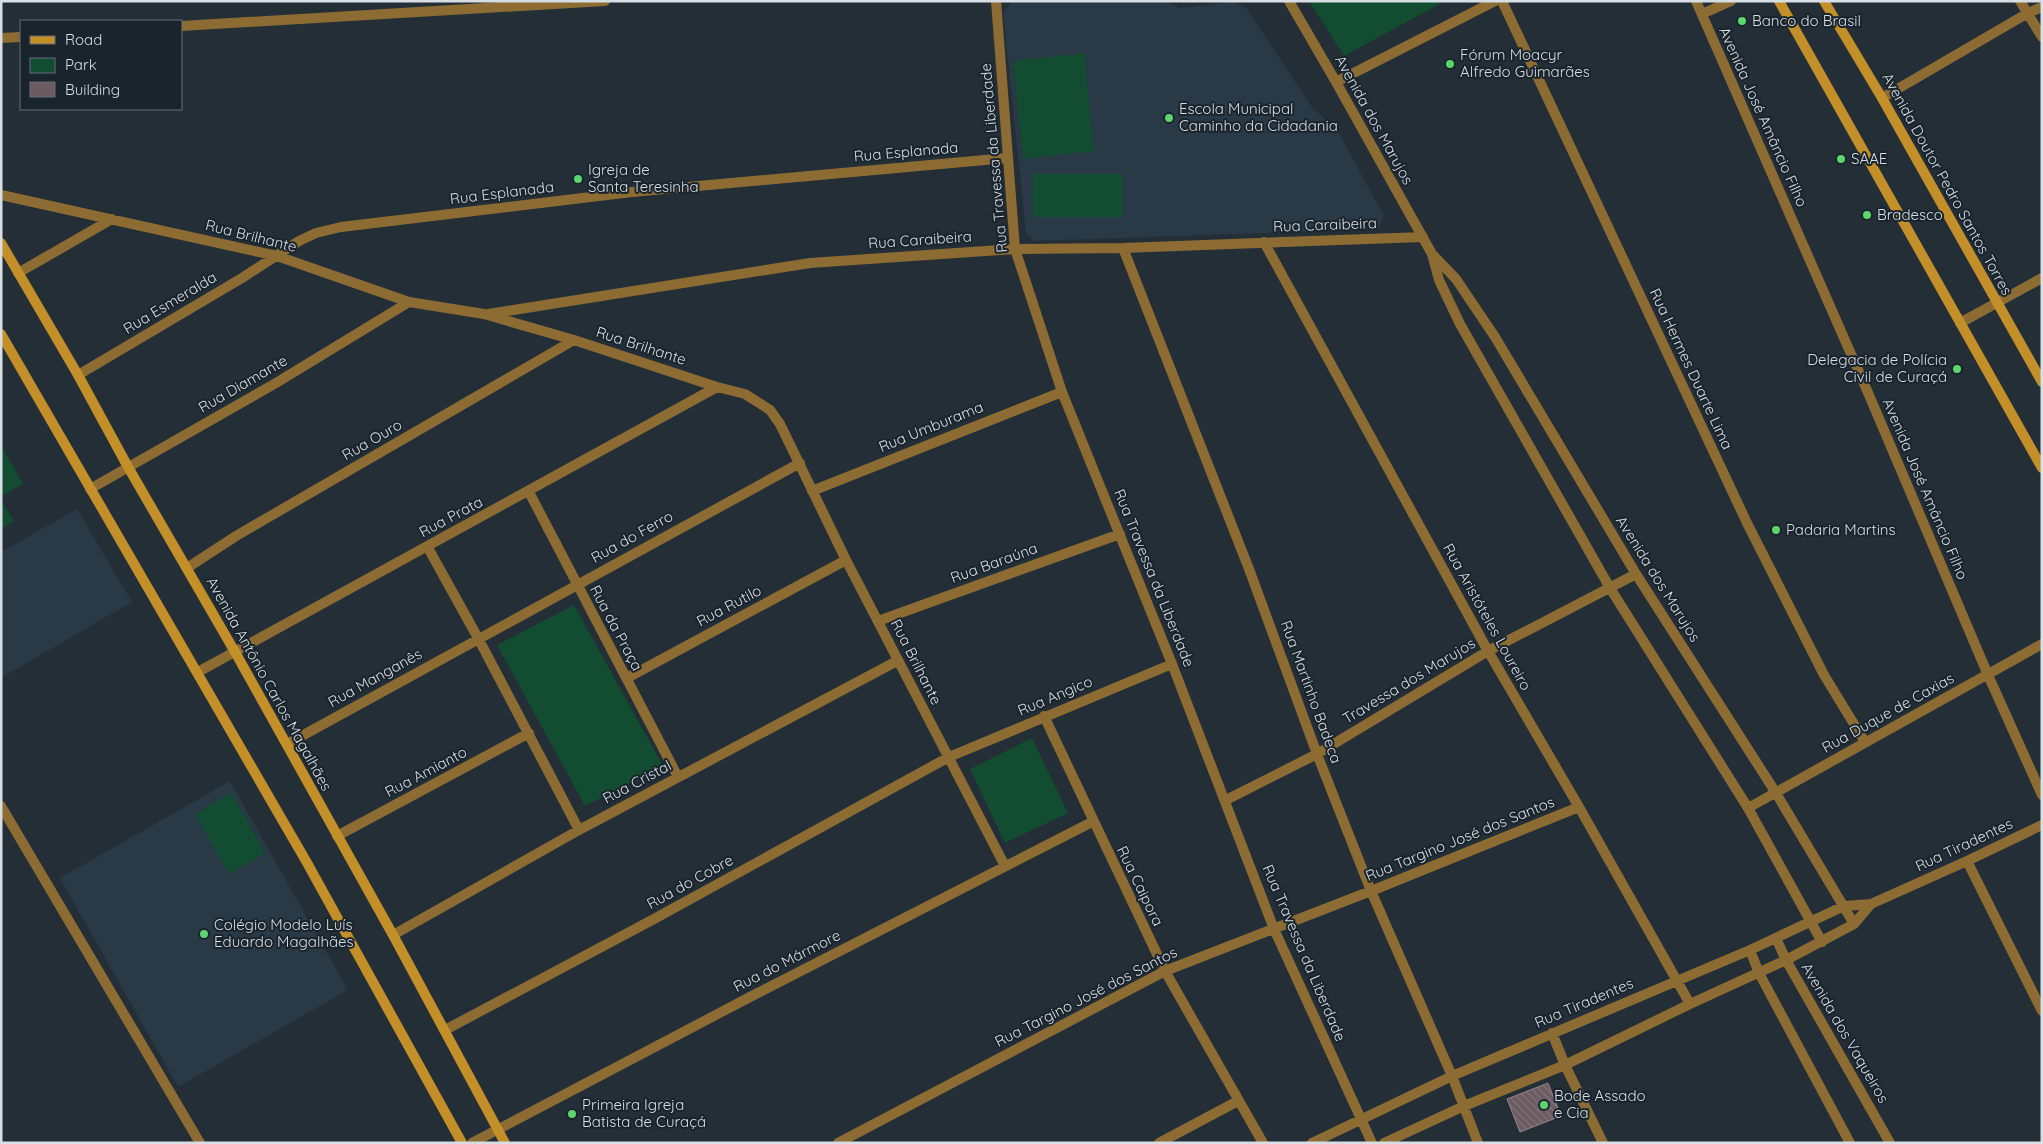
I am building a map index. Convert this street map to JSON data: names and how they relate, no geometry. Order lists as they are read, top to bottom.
{
  "streets": {
    "street": [
      "Avenida José Amâncio Filho",
      "Avenida dos Marujos",
      "Rua Esplanada",
      "Rua Travessa da Liberdade",
      "Avenida Doutor Pedro Santos Torres",
      "Rua Caraibeira",
      "Rua Brilhante",
      "Rua Esmeralda",
      "Rua Hermes Duarte Lima",
      "Rua Diamante",
      "Rua Umburama",
      "Rua Ouro",
      "Rua Prata",
      "Rua do Ferro",
      "Rua Baraúna",
      "Rua Rutilo",
      "Rua Aristóteles Loureiro",
      "Rua da Praça",
      "Rua Manganês",
      "Travessa dos Marujos",
      "Avenida Antônio Carlos Magalhães",
      "Rua Martinho Badeca",
      "Rua Angico",
      "Rua Duque de Caxias",
      "Rua Amianto",
      "Rua Cristal",
      "Rua Targino José dos Santos",
      "Rua Tiradentes",
      "Rua do Cobre",
      "Rua Caipora",
      "Rua do Mármore",
      "Avenida dos Vaqueiros"
    ]
  },
  "crossings": [
    ["Avenida José Amâncio Filho", "Rua Duque de Caxias"],
    ["Avenida dos Marujos", "Rua Caraibeira"],
    ["Avenida dos Marujos", "Travessa dos Marujos"],
    ["Avenida dos Marujos", "Rua Duque de Caxias"],
    ["Avenida dos Marujos", "Rua Tiradentes"],
    ["Rua Esplanada", "Rua Travessa da Liberdade"],
    ["Rua Esplanada", "Rua Brilhante"],
    ["Rua Esplanada", "Rua Esmeralda"],
    ["Rua Travessa da Liberdade", "Rua Caraibeira"],
    ["Rua Travessa da Liberdade", "Rua Umburama"],
    ["Rua Travessa da Liberdade", "Rua Baraúna"],
    ["Rua Travessa da Liberdade", "Travessa dos Marujos"],
    ["Rua Travessa da Liberdade", "Rua Angico"],
    ["Rua Travessa da Liberdade", "Rua Targino José dos Santos"],
    ["Rua Travessa da Liberdade", "Rua Tiradentes"],
    ["Rua Caraibeira", "Rua Brilhante"],
    ["Rua Caraibeira", "Rua Aristóteles Loureiro"],
    ["Rua Caraibeira", "Rua Martinho Badeca"],
    ["Rua Brilhante", "Rua Esmeralda"],
    ["Rua Brilhante", "Rua Diamante"],
    ["Rua Brilhante", "Rua Umburama"],
    ["Rua Brilhante", "Rua Ouro"],
    ["Rua Brilhante", "Rua Prata"],
    ["Rua Brilhante", "Rua do Ferro"],
    ["Rua Brilhante", "Rua Baraúna"],
    ["Rua Brilhante", "Rua Rutilo"],
    ["Rua Brilhante", "Rua Angico"],
    ["Rua Brilhante", "Rua Cristal"],
    ["Rua Brilhante", "Rua do Cobre"],
    ["Rua Brilhante", "Rua do Mármore"],
    ["Rua Esmeralda", "Avenida Antônio Carlos Magalhães"],
    ["Rua Hermes Duarte Lima", "Rua Duque de Caxias"],
    ["Rua Diamante", "Avenida Antônio Carlos Magalhães"],
    ["Rua Ouro", "Avenida Antônio Carlos Magalhães"],
    ["Rua Prata", "Rua da Praça"],
    ["Rua Prata", "Avenida Antônio Carlos Magalhães"],
    ["Rua do Ferro", "Rua da Praça"],
    ["Rua do Ferro", "Rua Manganês"],
    ["Rua Rutilo", "Rua da Praça"],
    ["Rua Aristóteles Loureiro", "Travessa dos Marujos"],
    ["Rua Aristóteles Loureiro", "Rua Targino José dos Santos"],
    ["Rua Aristóteles Loureiro", "Rua Tiradentes"],
    ["Rua da Praça", "Rua Cristal"],
    ["Rua Manganês", "Avenida Antônio Carlos Magalhães"],
    ["Travessa dos Marujos", "Rua Martinho Badeca"],
    ["Avenida Antônio Carlos Magalhães", "Rua Amianto"],
    ["Avenida Antônio Carlos Magalhães", "Rua Cristal"],
    ["Avenida Antônio Carlos Magalhães", "Rua do Cobre"],
    ["Avenida Antônio Carlos Magalhães", "Rua do Mármore"],
    ["Rua Martinho Badeca", "Rua Targino José dos Santos"],
    ["Rua Martinho Badeca", "Rua Tiradentes"],
    ["Rua Angico", "Rua do Cobre"],
    ["Rua Angico", "Rua Caipora"],
    ["Rua Targino José dos Santos", "Rua Caipora"],
    ["Rua Tiradentes", "Avenida dos Vaqueiros"],
    ["Rua Caipora", "Rua do Mármore"]
  ],
  "places": [
    "Banco do Brasil",
    "Fórum Moacyr Alfredo Guimarães",
    "Escola Municipal Caminho da Cidadania",
    "SAAE",
    "Igreja de Santa Teresinha",
    "Bradesco",
    "Delegacia de Polícia Civil de Curaçá",
    "Padaria Martins",
    "Colégio Modelo Luís Eduardo Magalhães",
    "Bode Assado e Cia",
    "Primeira Igreja Batista de Curaçá"
  ],
  "legend": ["Road", "Park", "Building"]
}
